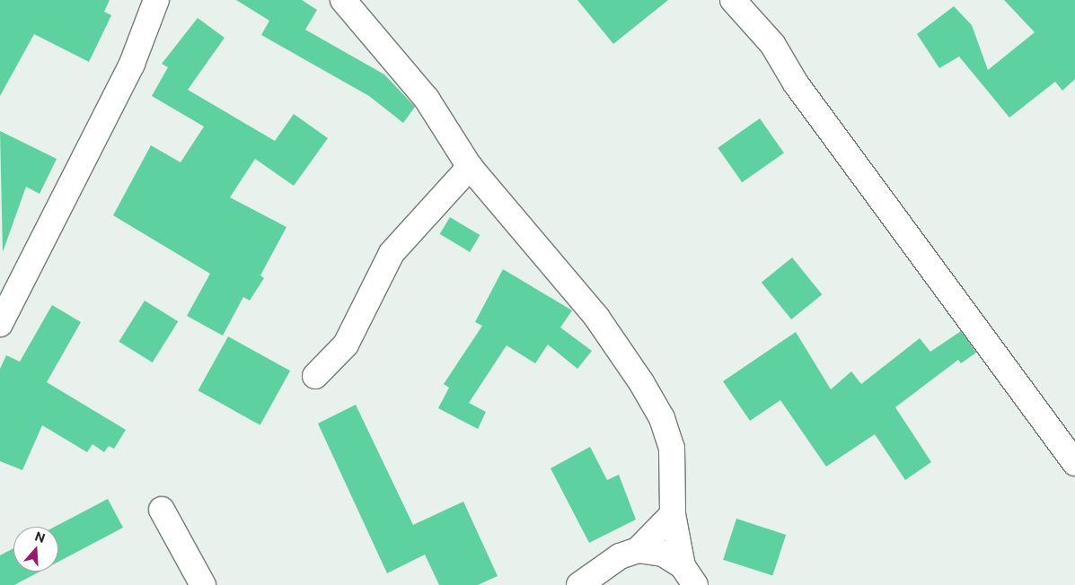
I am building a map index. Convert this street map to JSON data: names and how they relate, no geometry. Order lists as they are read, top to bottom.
{
  "north": "top"
}
